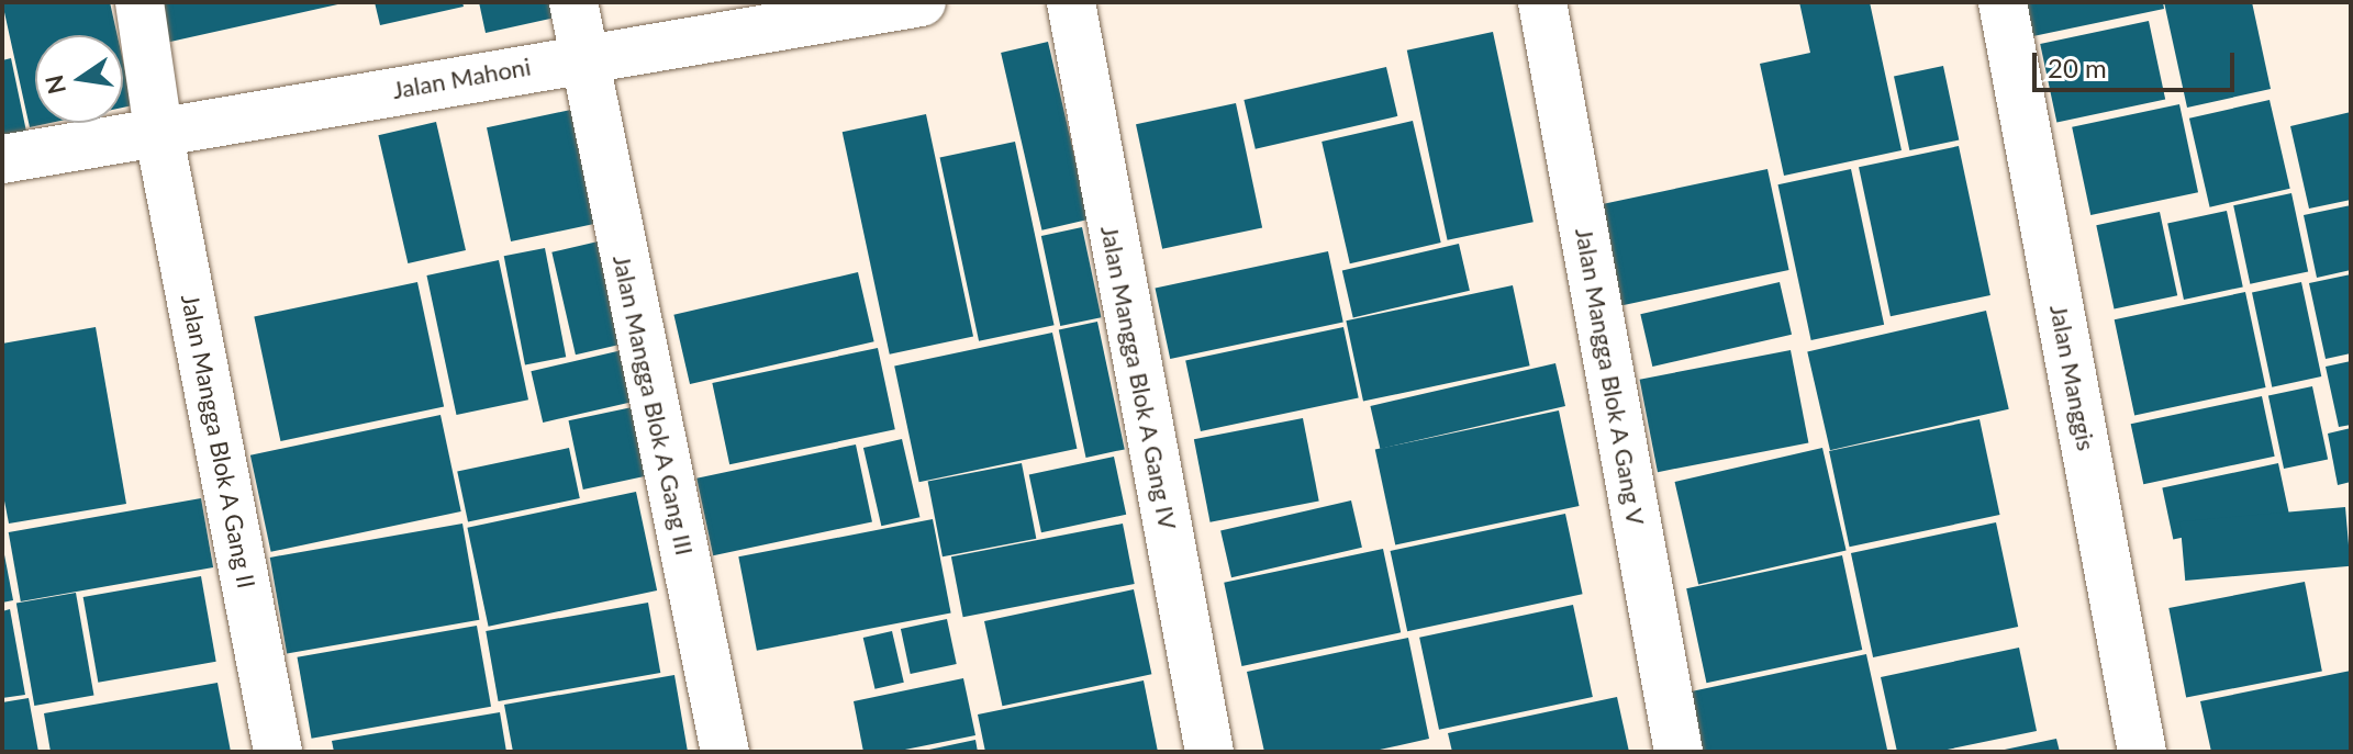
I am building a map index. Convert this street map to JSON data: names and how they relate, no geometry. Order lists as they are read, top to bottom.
{
  "streets": {
    "street": [
      "Jalan Mahoni",
      "Jalan Mangga Blok A Gang V",
      "Jalan Mangga Blok A Gang IV",
      "Jalan Manggis",
      "Jalan Mangga Blok A Gang III",
      "Jalan Mangga Blok A Gang II"
    ]
  },
  "crossings": [
    ["Jalan Mahoni", "Jalan Mangga Blok A Gang III"],
    ["Jalan Mahoni", "Jalan Mangga Blok A Gang II"]
  ],
  "scale_bar": "20 m",
  "north": "left"
}
